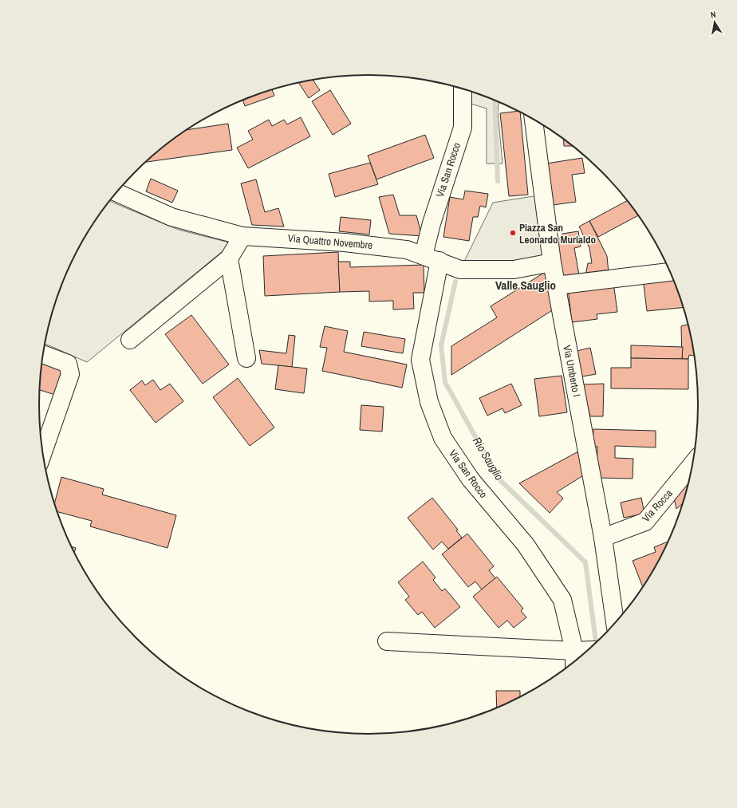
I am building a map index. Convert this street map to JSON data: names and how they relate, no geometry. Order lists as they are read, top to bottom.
{
  "streets": {
    "street": [
      "Via San Rocco",
      "Via Quattro Novembre",
      "Via Umberto I",
      "Via Rocca"
    ]
  },
  "crossings": [
    ["Via San Rocco", "Via Quattro Novembre"],
    ["Via Quattro Novembre", "Via Umberto I"],
    ["Via Umberto I", "Via Rocca"]
  ],
  "districts": ["Valle Sauglio"],
  "water": ["Rio Sauglio"],
  "places": ["Piazza San Leonardo Murialdo"],
  "north": "top"
}
